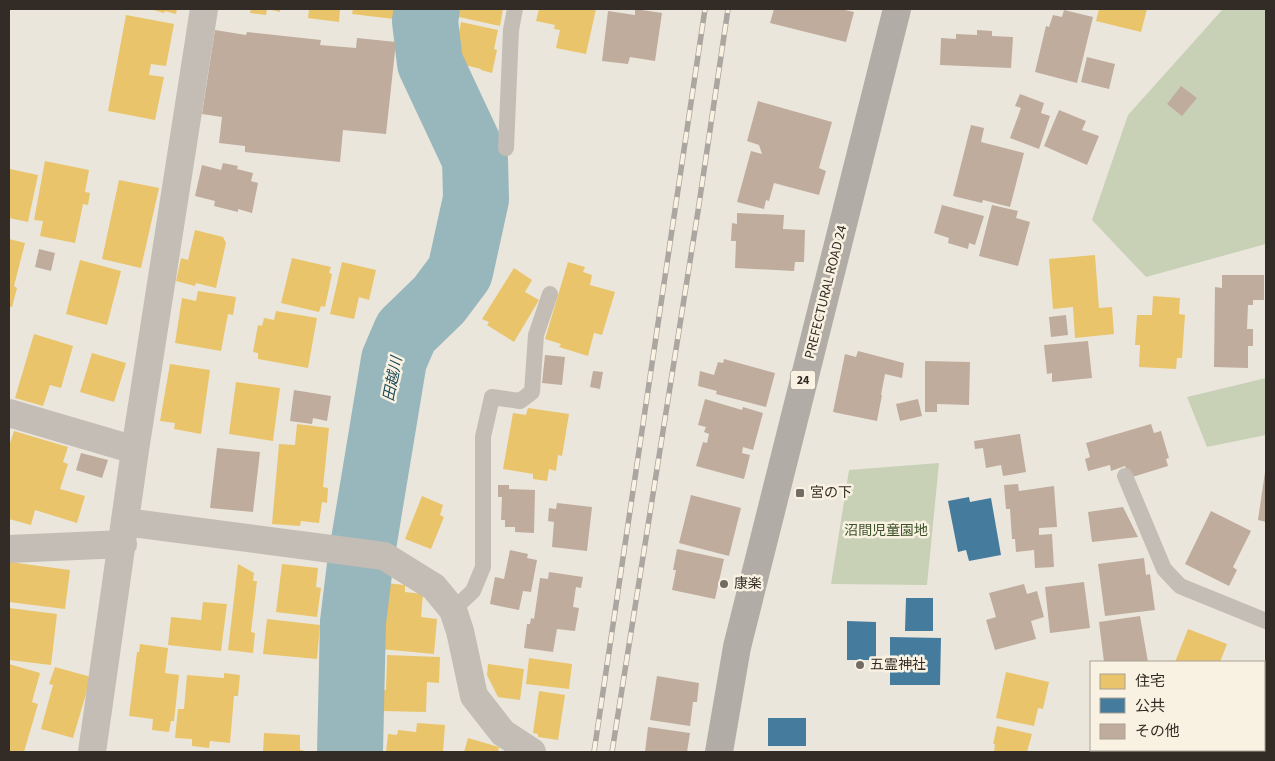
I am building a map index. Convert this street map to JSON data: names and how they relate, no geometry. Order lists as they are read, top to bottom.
{
  "streets": {
    "main road": ["PREFECTURAL ROAD 24", "24"]
  },
  "water": ["田越川"],
  "parks": ["沼間児童園地"],
  "places": {
    "transit": ["宮の下"],
    "other": ["康楽", "五霊神社"]
  },
  "legend": ["住宅", "公共", "その他"]
}
